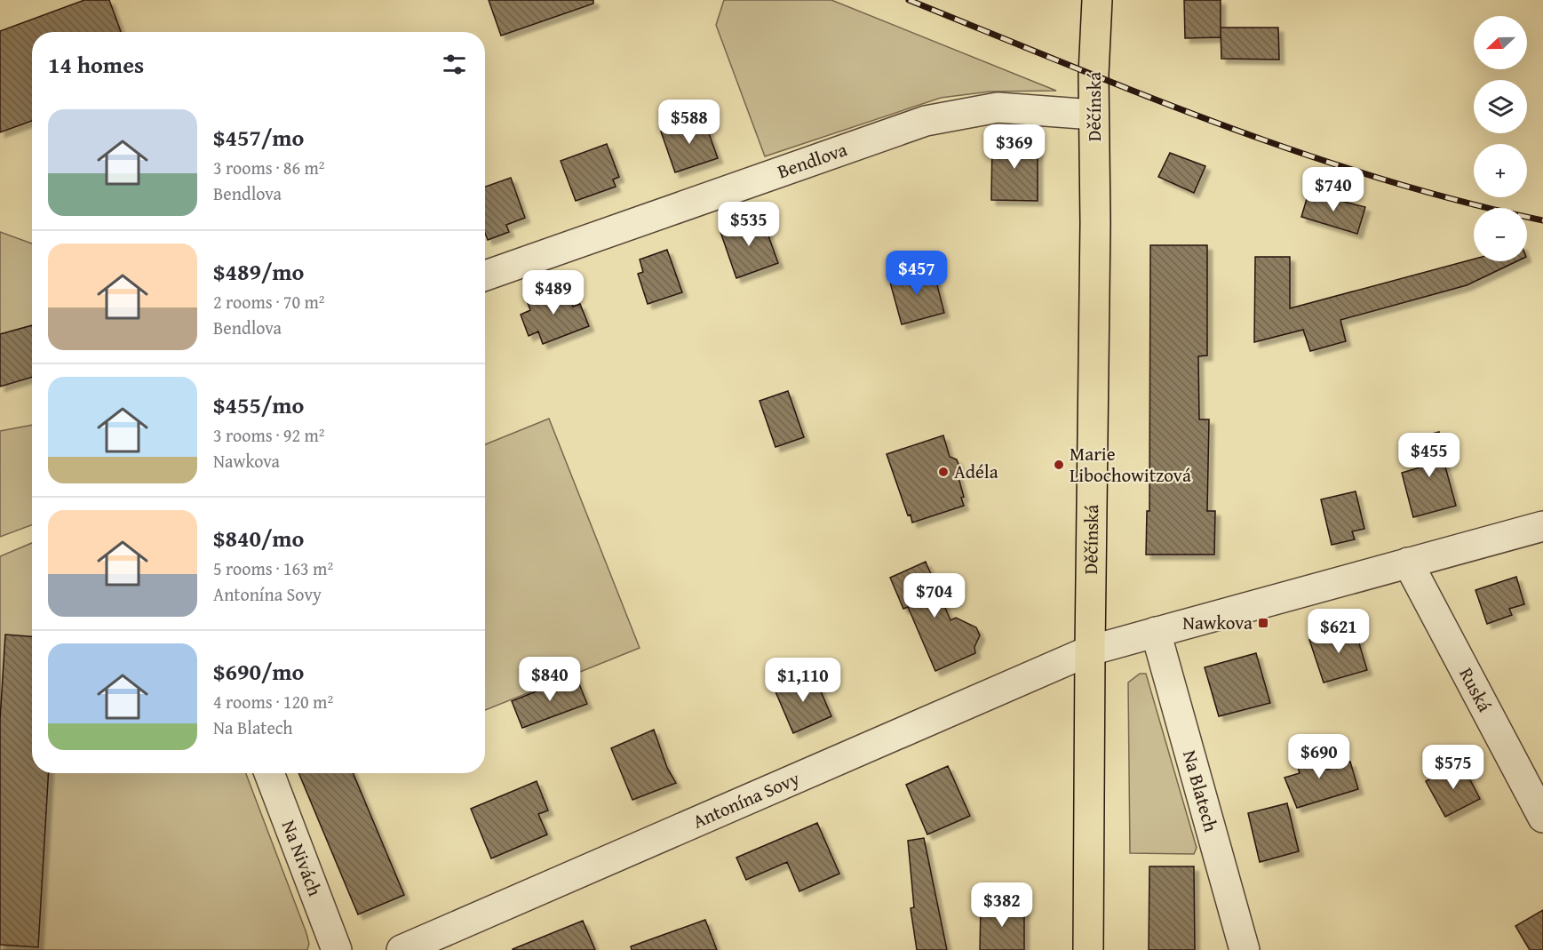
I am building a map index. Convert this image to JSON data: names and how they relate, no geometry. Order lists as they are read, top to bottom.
{
  "streets": {
    "main road": ["Děčínská"],
    "street": [
      "Bendlova",
      "Ruská",
      "Na Blatech",
      "Antonína Sovy",
      "Na Nivách"
    ]
  },
  "crossings": [
    ["Děčínská", "Bendlova"],
    ["Děčínská", "Antonína Sovy"]
  ],
  "places": {
    "other": ["Marie Libochowitzová", "Adéla"],
    "transit": ["Nawkova"]
  },
  "north": "left",
  "page": {
    "map_buttons": ["+", "−"],
    "heading": "14 homes",
    "list": [
      {
        "name": "$457/mo",
        "note": "3 rooms · 86 m² · Bendlova"
      },
      {
        "name": "$489/mo",
        "note": "2 rooms · 70 m² · Bendlova"
      },
      {
        "name": "$455/mo",
        "note": "3 rooms · 92 m² · Nawkova"
      },
      {
        "name": "$840/mo",
        "note": "5 rooms · 163 m² · Antonína Sovy"
      },
      {
        "name": "$690/mo",
        "note": "4 rooms · 120 m² · Na Blatech"
      }
    ],
    "price": [
      "$588",
      "$369",
      "$740",
      "$535",
      "$457",
      "$489",
      "$455",
      "$704",
      "$621",
      "$840",
      "$1,110",
      "$690",
      "$575",
      "$382"
    ]
  }
}
